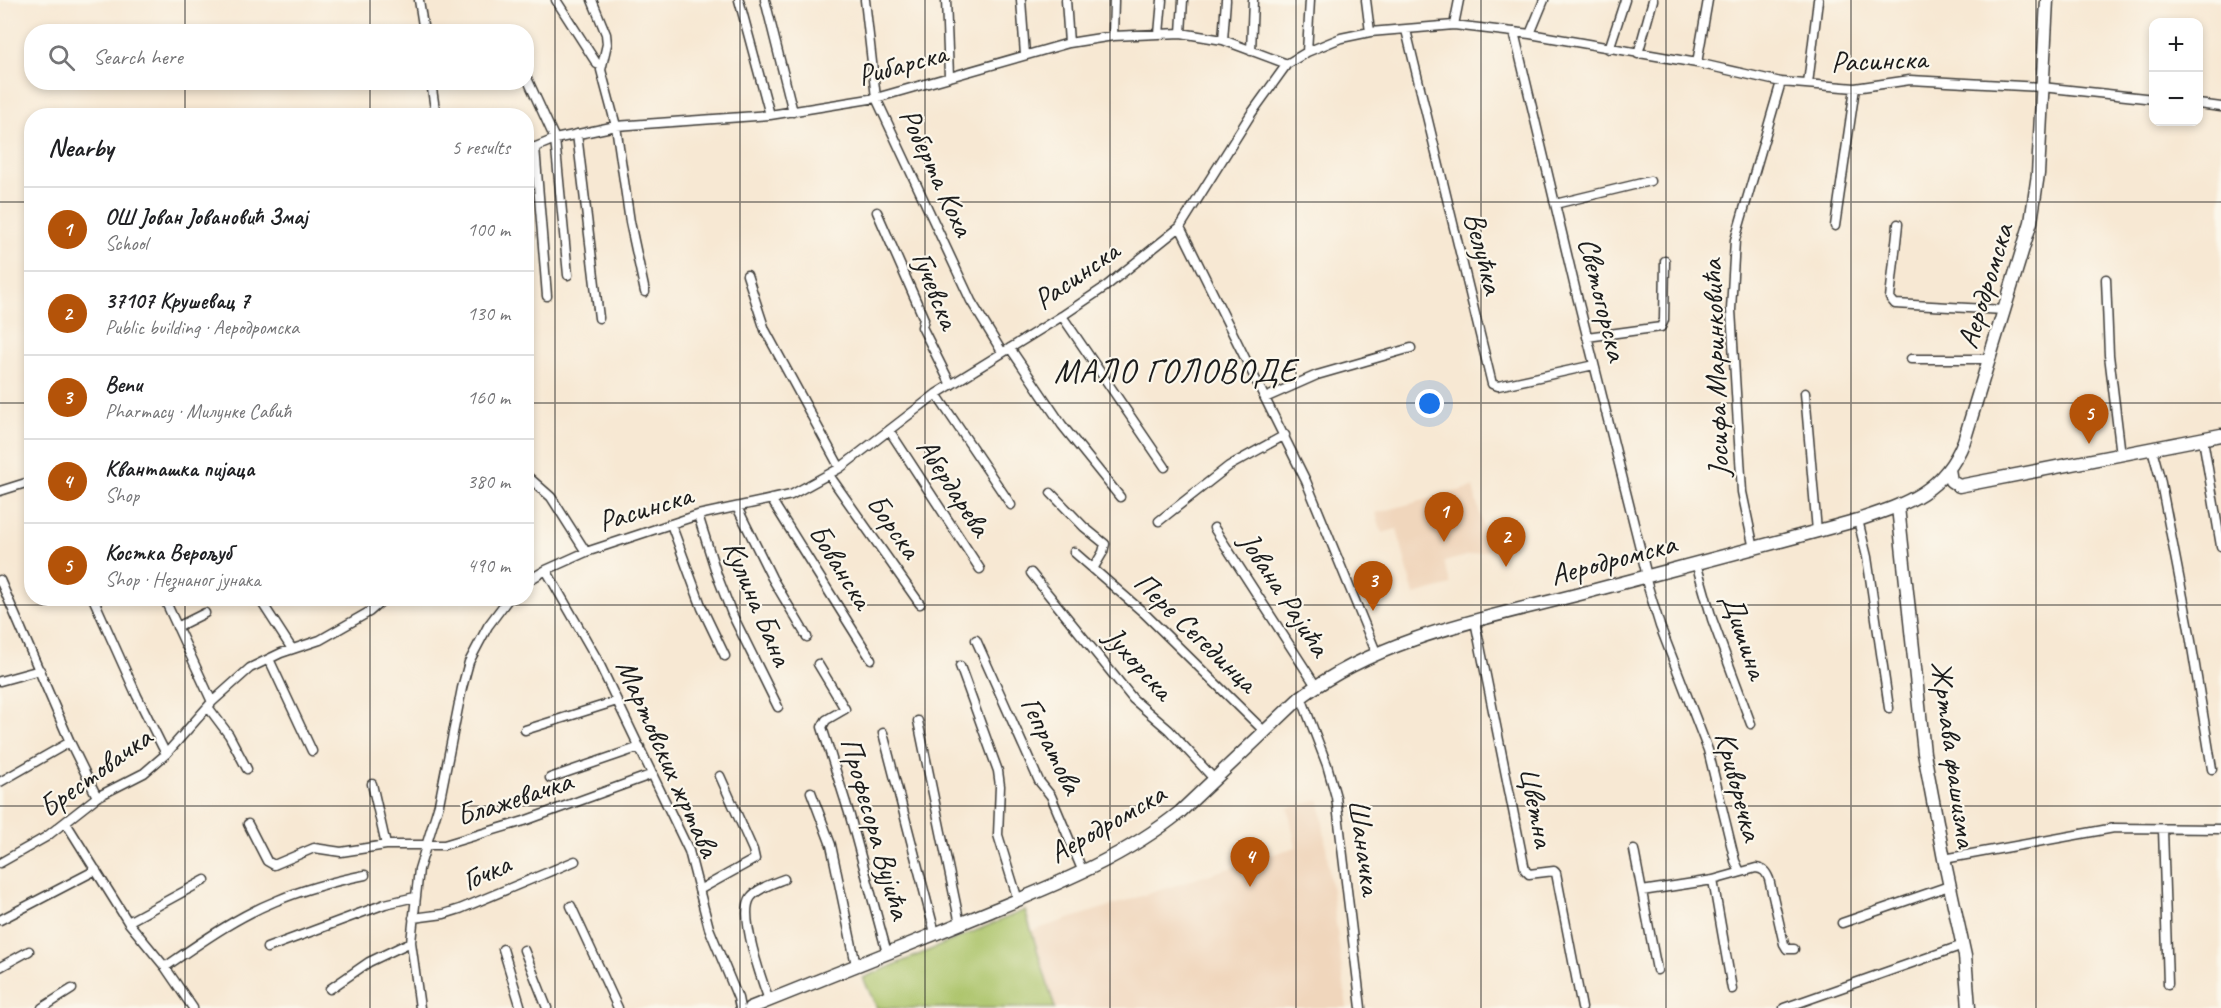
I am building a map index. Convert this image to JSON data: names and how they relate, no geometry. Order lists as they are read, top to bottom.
{
  "streets": {
    "street": [
      "Расинска",
      "Рибарска",
      "Роберта Коха",
      "Велућка",
      "Аеродромска",
      "Гучевска",
      "Светогорска",
      "Јосифа Маринковића",
      "Абердарева",
      "Борска",
      "Бованска",
      "Јована Рајића",
      "Кулина Бана",
      "Пере Сегединца",
      "Дишина",
      "Јухорска",
      "Гепратова",
      "Жртава фашизма",
      "Мартовских жртава",
      "Брестовачка",
      "Криворечка",
      "Блажевачка",
      "Цветна",
      "Професора Вујића",
      "Шаначка",
      "Гочка"
    ]
  },
  "crossings": [
    ["Расинска", "Рибарска"],
    ["Расинска", "Роберта Коха"],
    ["Расинска", "Велућка"],
    ["Расинска", "Аеродромска"],
    ["Расинска", "Гучевска"],
    ["Расинска", "Светогорска"],
    ["Расинска", "Јосифа Маринковића"],
    ["Расинска", "Абердарева"],
    ["Расинска", "Борска"],
    ["Расинска", "Бованска"],
    ["Расинска", "Кулина Бана"],
    ["Расинска", "Мартовских жртава"],
    ["Рибарска", "Роберта Коха"],
    ["Велућка", "Светогорска"],
    ["Аеродромска", "Светогорска"],
    ["Аеродромска", "Јосифа Маринковића"],
    ["Аеродромска", "Јована Рајића"],
    ["Аеродромска", "Пере Сегединца"],
    ["Аеродромска", "Дишина"],
    ["Аеродромска", "Јухорска"],
    ["Аеродромска", "Гепратова"],
    ["Аеродромска", "Жртава фашизма"],
    ["Аеродромска", "Криворечка"],
    ["Аеродромска", "Цветна"],
    ["Аеродромска", "Професора Вујића"],
    ["Аеродромска", "Шаначка"],
    ["Светогорска", "Криворечка"],
    ["Мартовских жртава", "Блажевачка"]
  ],
  "districts": ["МАЛО ГОЛОВОДЕ"],
  "page": {
    "map_buttons": ["+", "−"],
    "search": "Search here",
    "heading": ["Nearby", "5 results"],
    "list": [
      {
        "mark": "1",
        "name": "ОШ Јован Јовановић Змај",
        "note": "School",
        "value": "100 m"
      },
      {
        "mark": "2",
        "name": "37107 Крушевац 7",
        "note": "Public building · Аеродромска",
        "value": "130 m"
      },
      {
        "mark": "3",
        "name": "Benu",
        "note": "Pharmacy · Милунке Савић",
        "value": "160 m"
      },
      {
        "mark": "4",
        "name": "Кванташка пијаца",
        "note": "Shop",
        "value": "380 m"
      },
      {
        "mark": "5",
        "name": "Костка Верољуб",
        "note": "Shop · Незнаног јунака",
        "value": "490 m"
      }
    ],
    "pins": [
      "5",
      "1",
      "2",
      "3",
      "4"
    ]
  }
}
